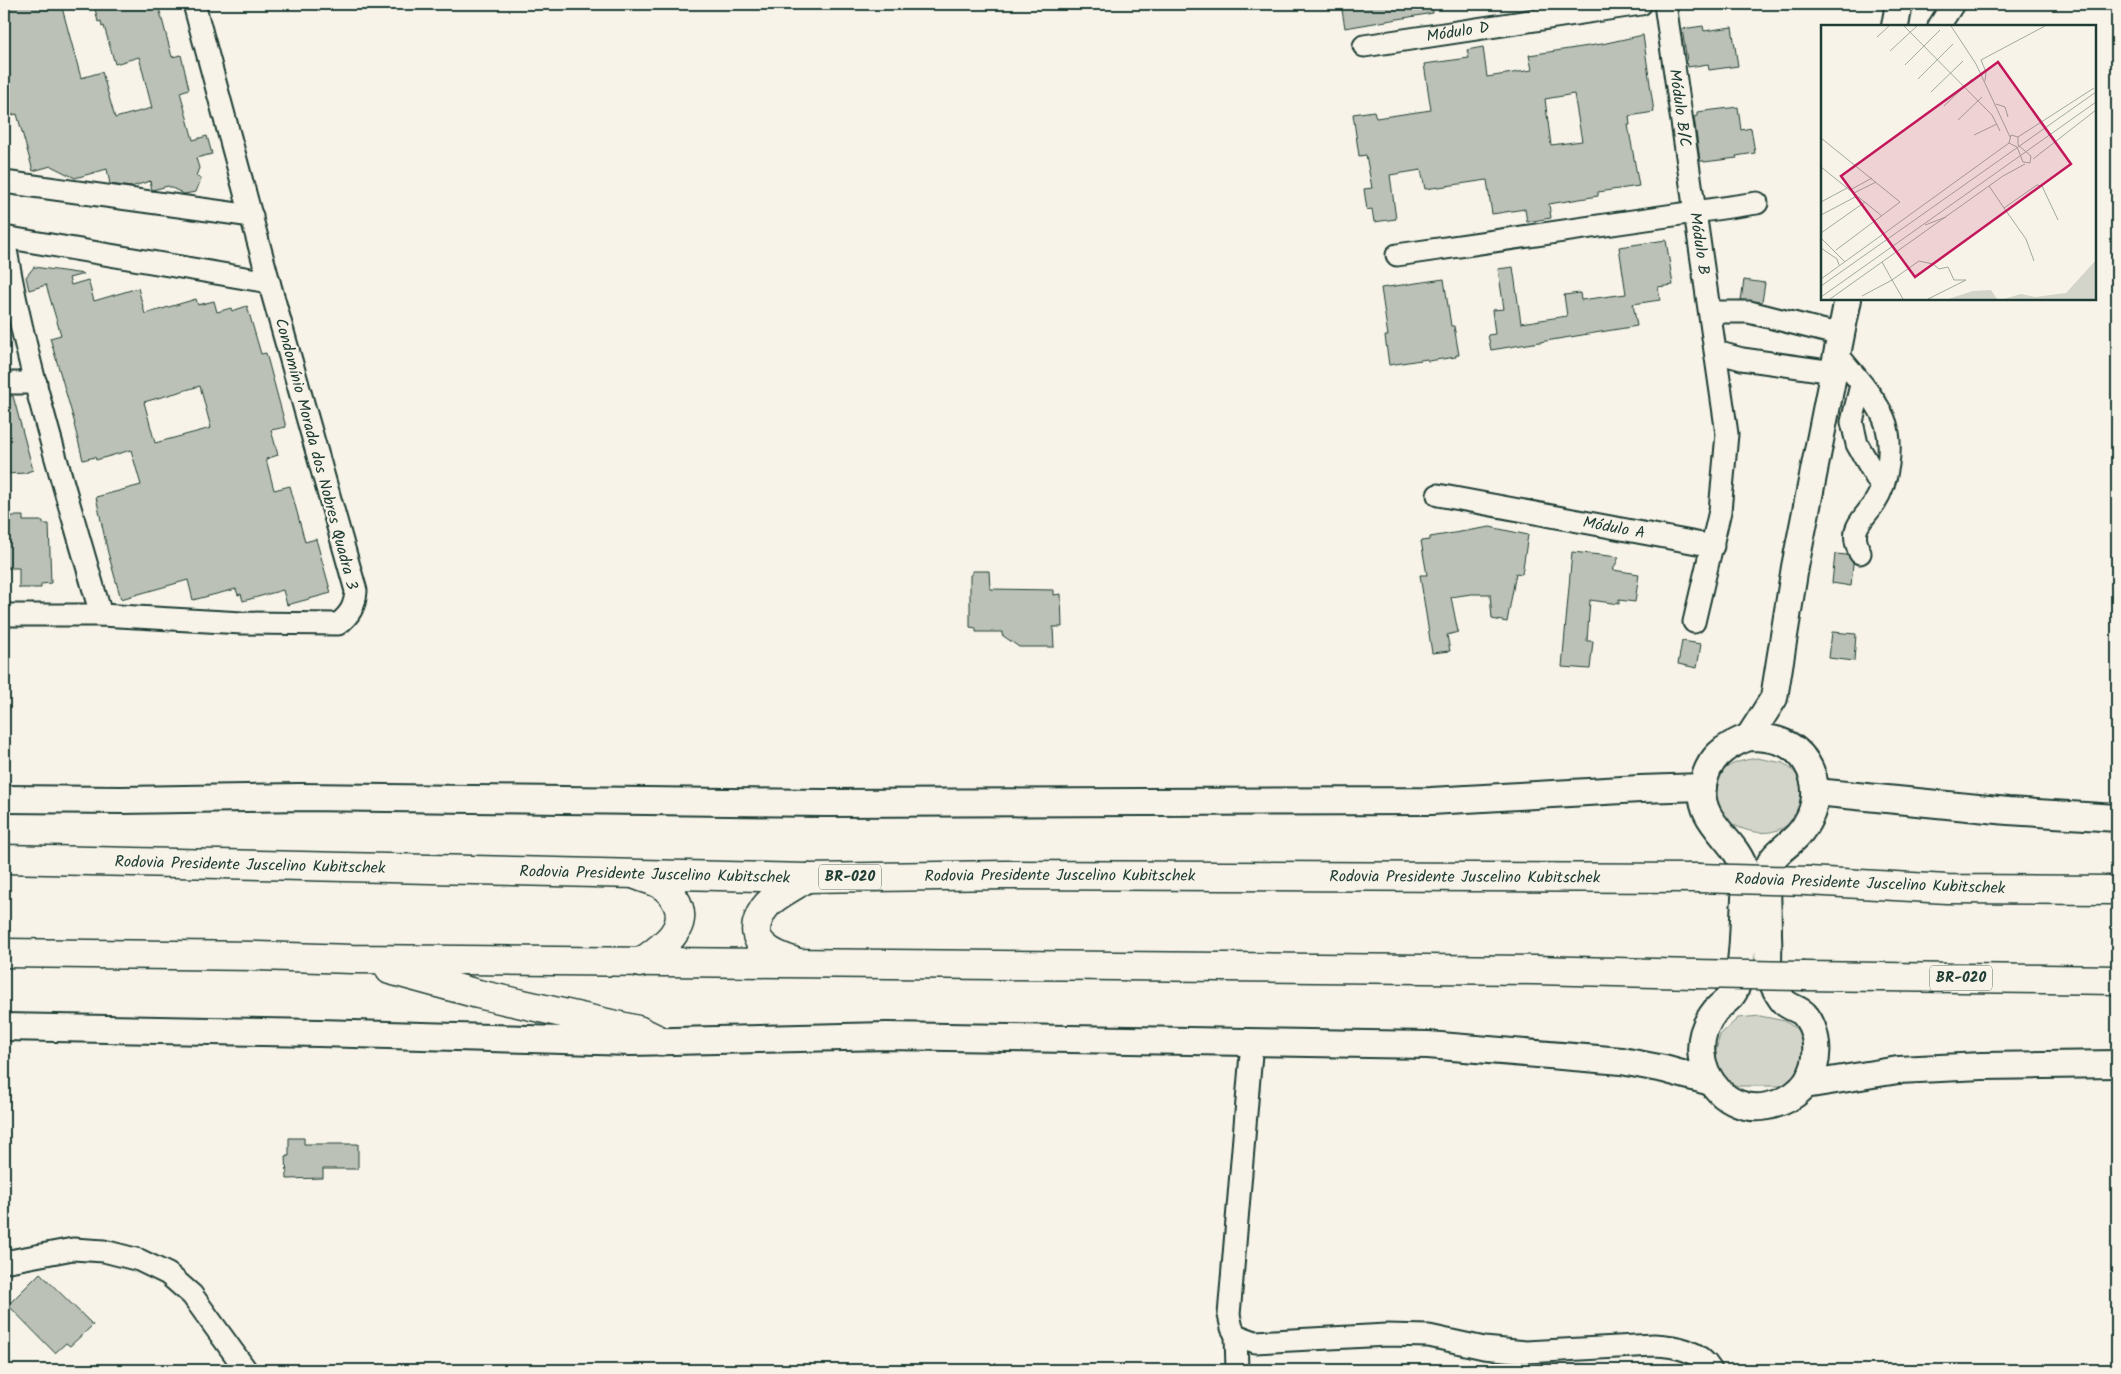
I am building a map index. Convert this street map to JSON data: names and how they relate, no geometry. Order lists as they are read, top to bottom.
{
  "streets": {
    "highway": ["Rodovia Presidente Juscelino Kubitschek", "BR-020"],
    "street": [
      "Módulo D",
      "Módulo B/C",
      "Módulo B",
      "Condomínio Morada dos Nobres Quadra 3",
      "Módulo A"
    ]
  },
  "crossings": [
    ["Módulo B/C", "Módulo B"],
    ["Módulo B", "Módulo A"]
  ]
}
